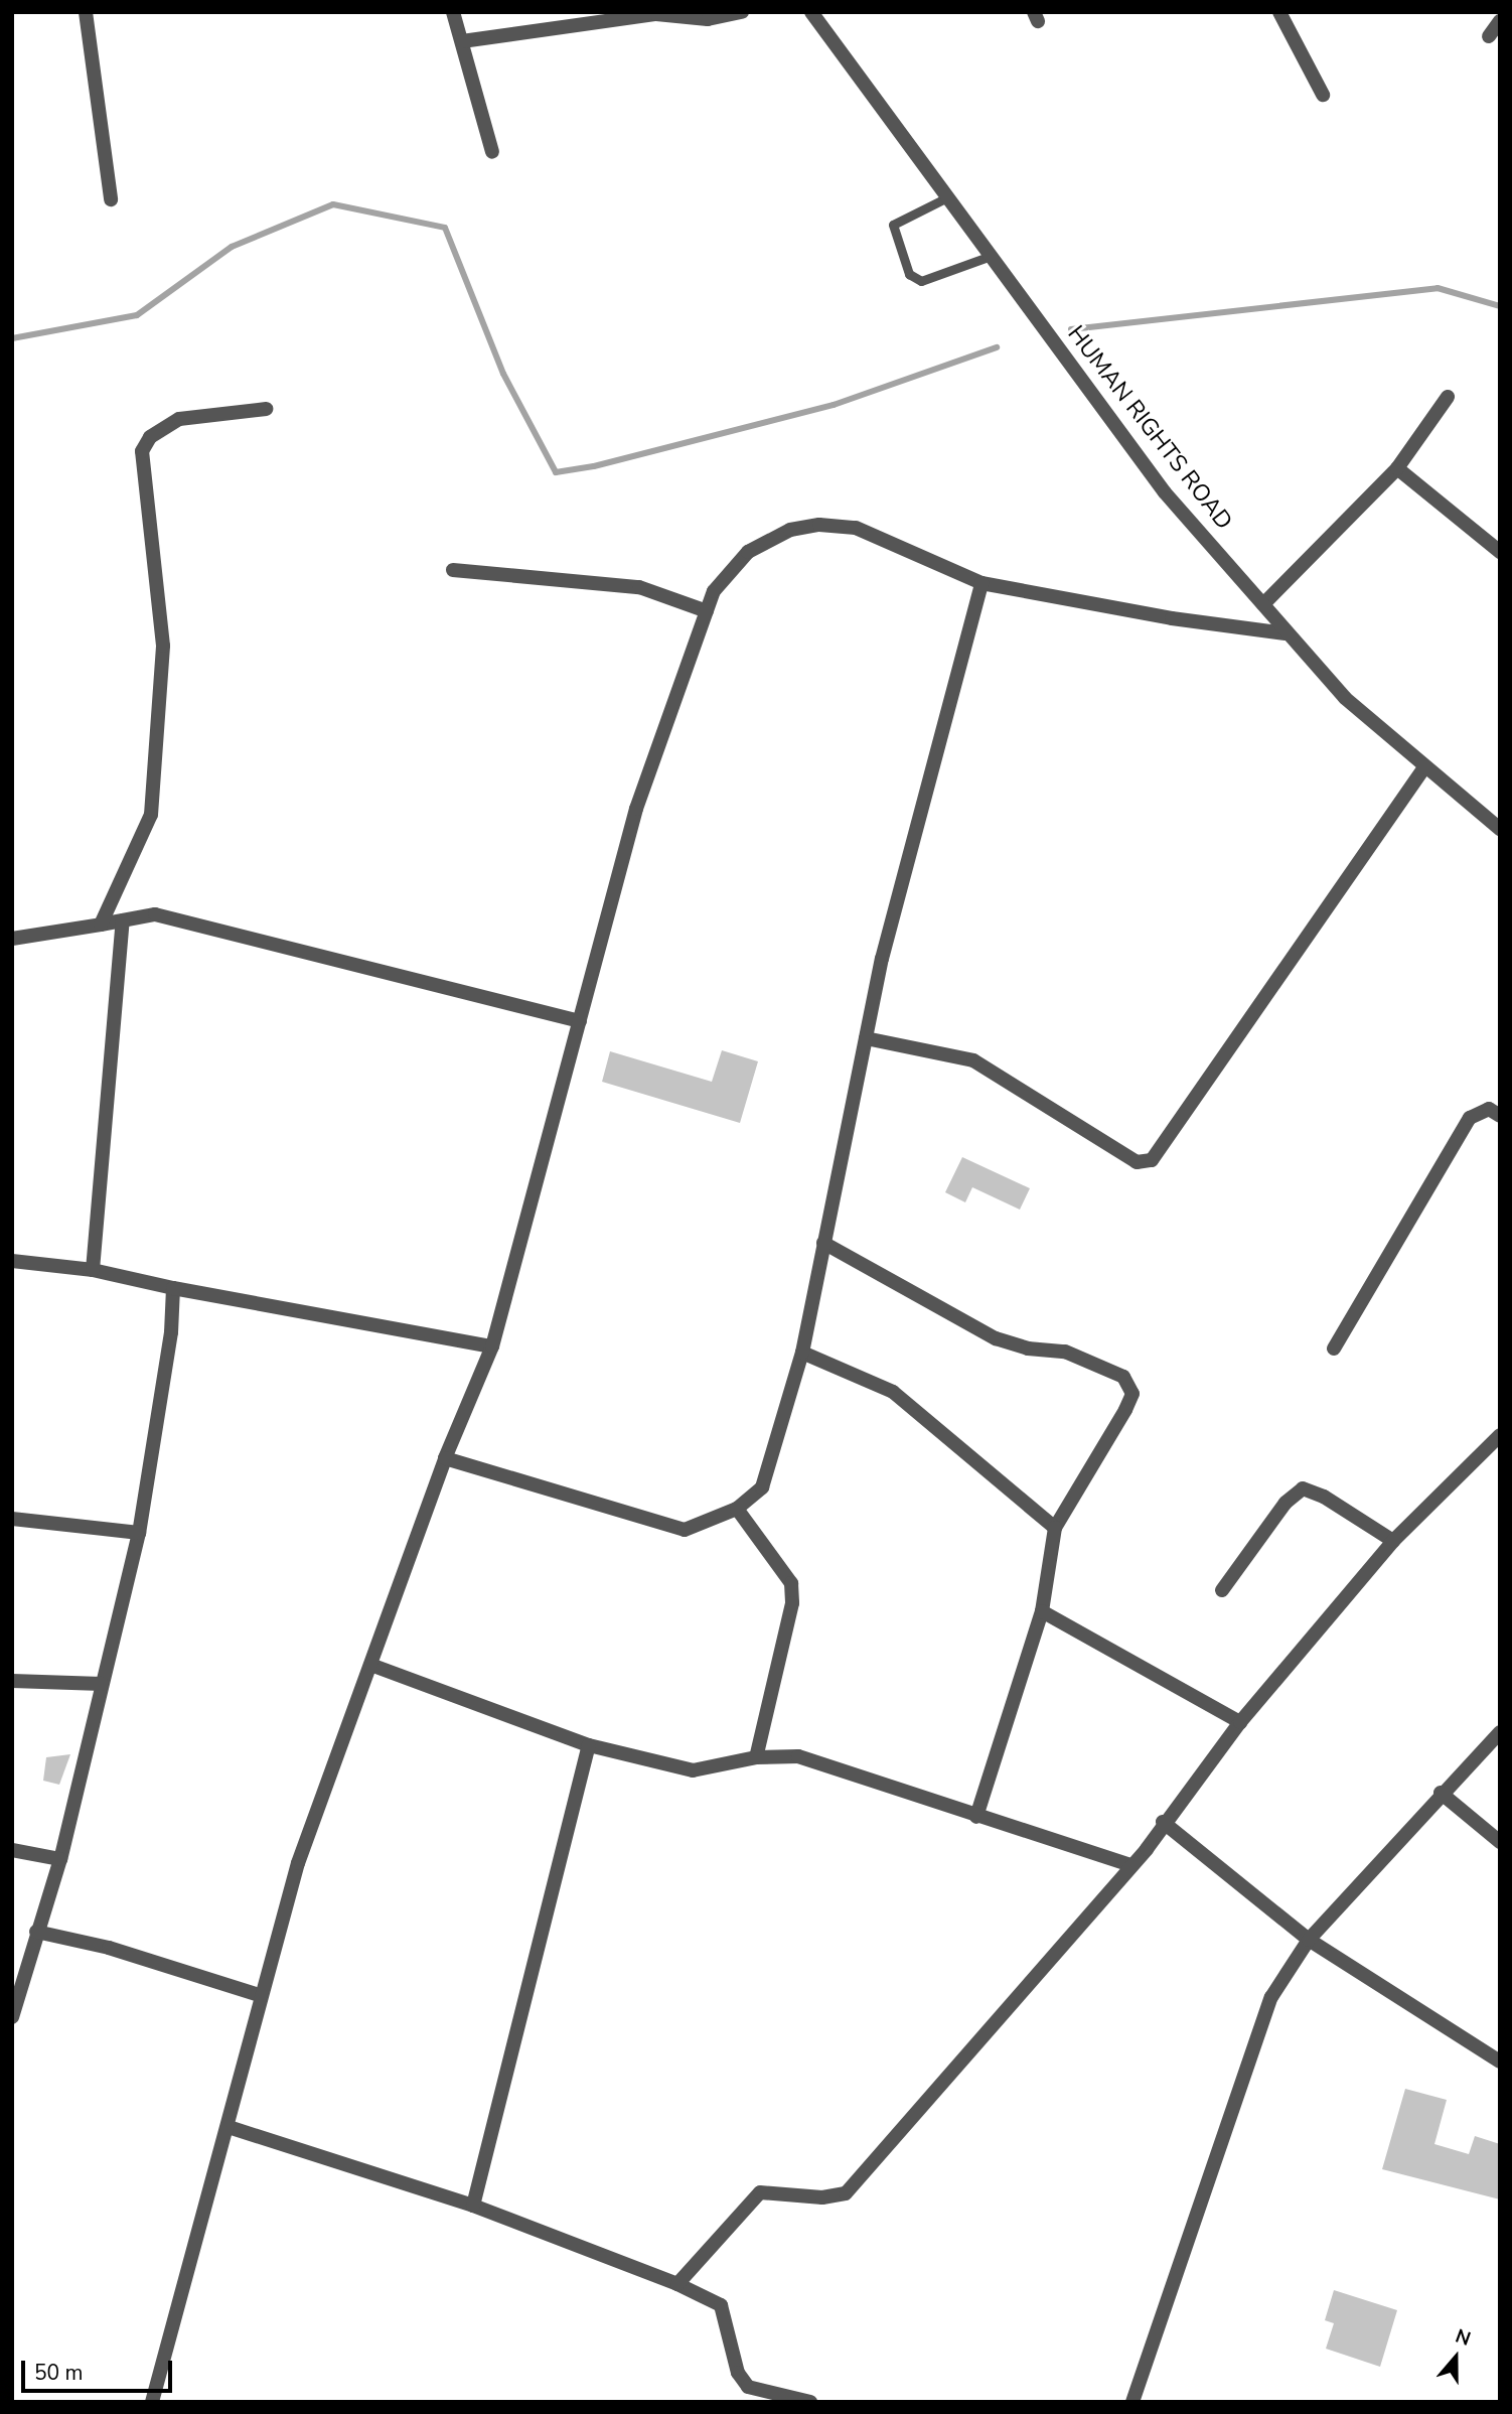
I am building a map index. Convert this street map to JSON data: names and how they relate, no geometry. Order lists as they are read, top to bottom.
{
  "streets": {
    "street": ["HUMAN RIGHTS ROAD"]
  },
  "scale_bar": "50 m",
  "north": "top"
}
